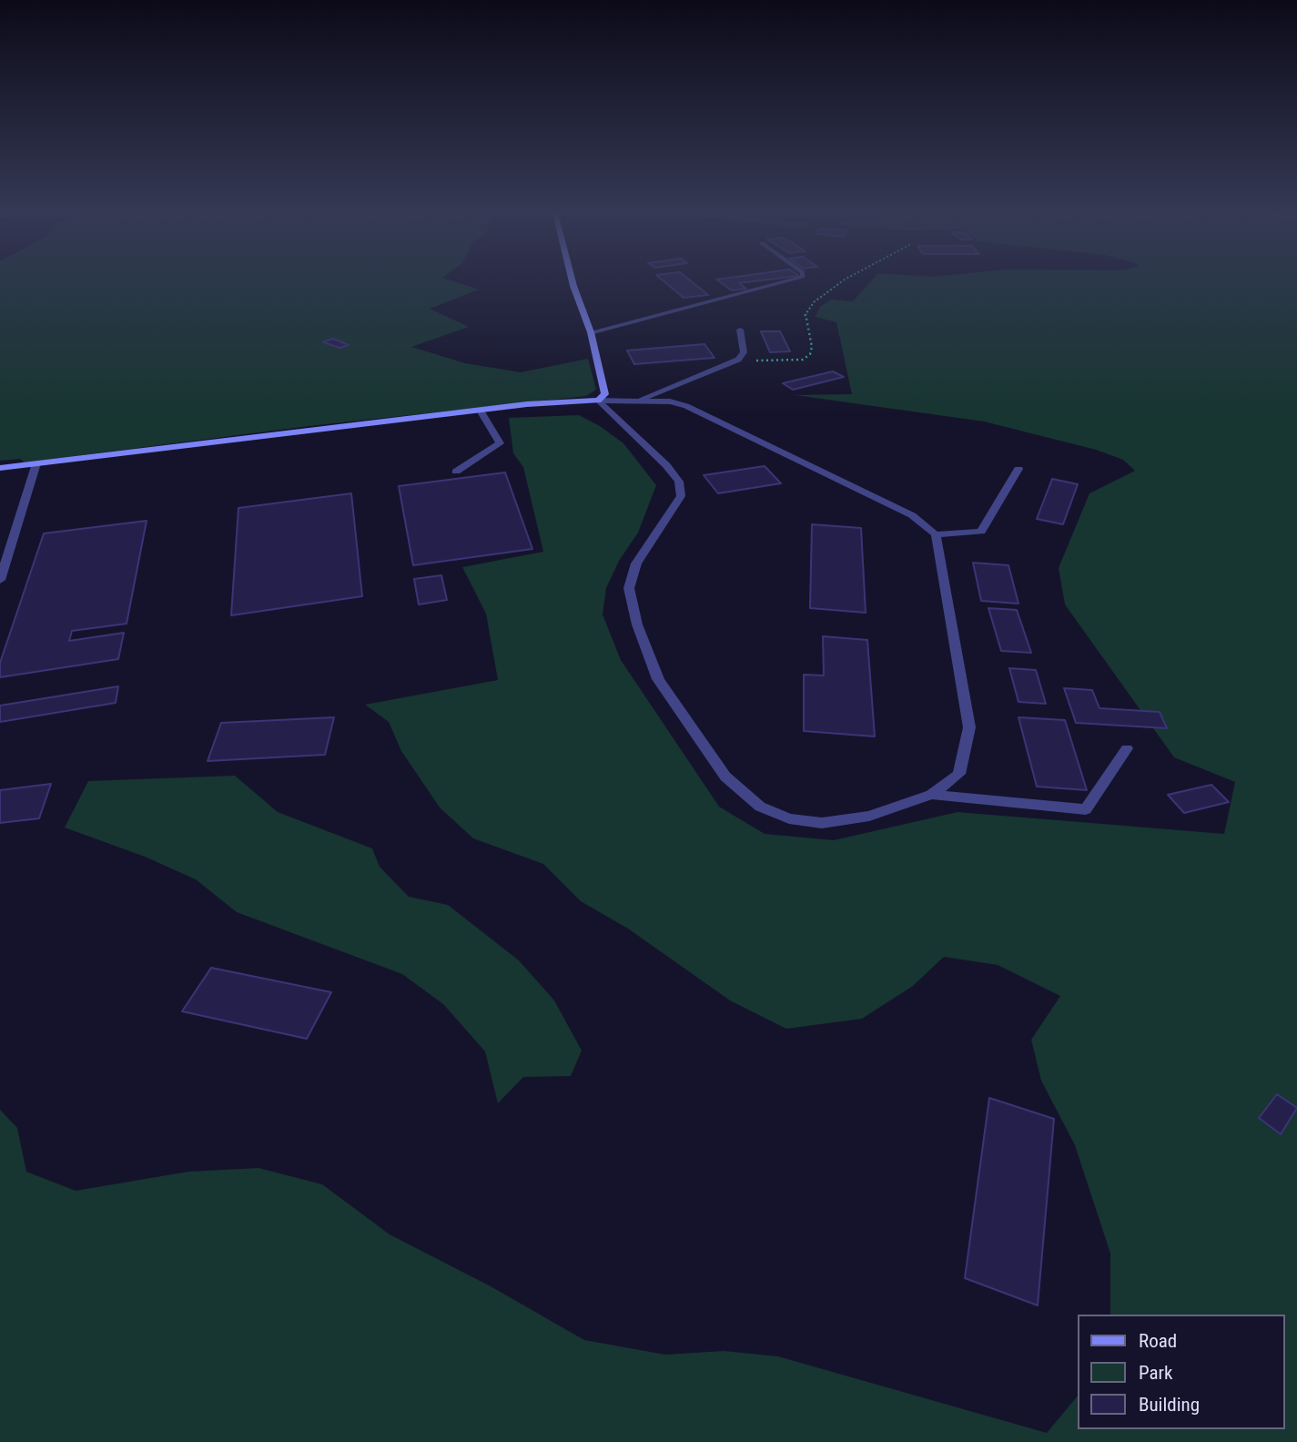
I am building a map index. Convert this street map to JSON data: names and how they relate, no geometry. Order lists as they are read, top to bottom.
{
  "legend": ["Road", "Park", "Building"]
}
